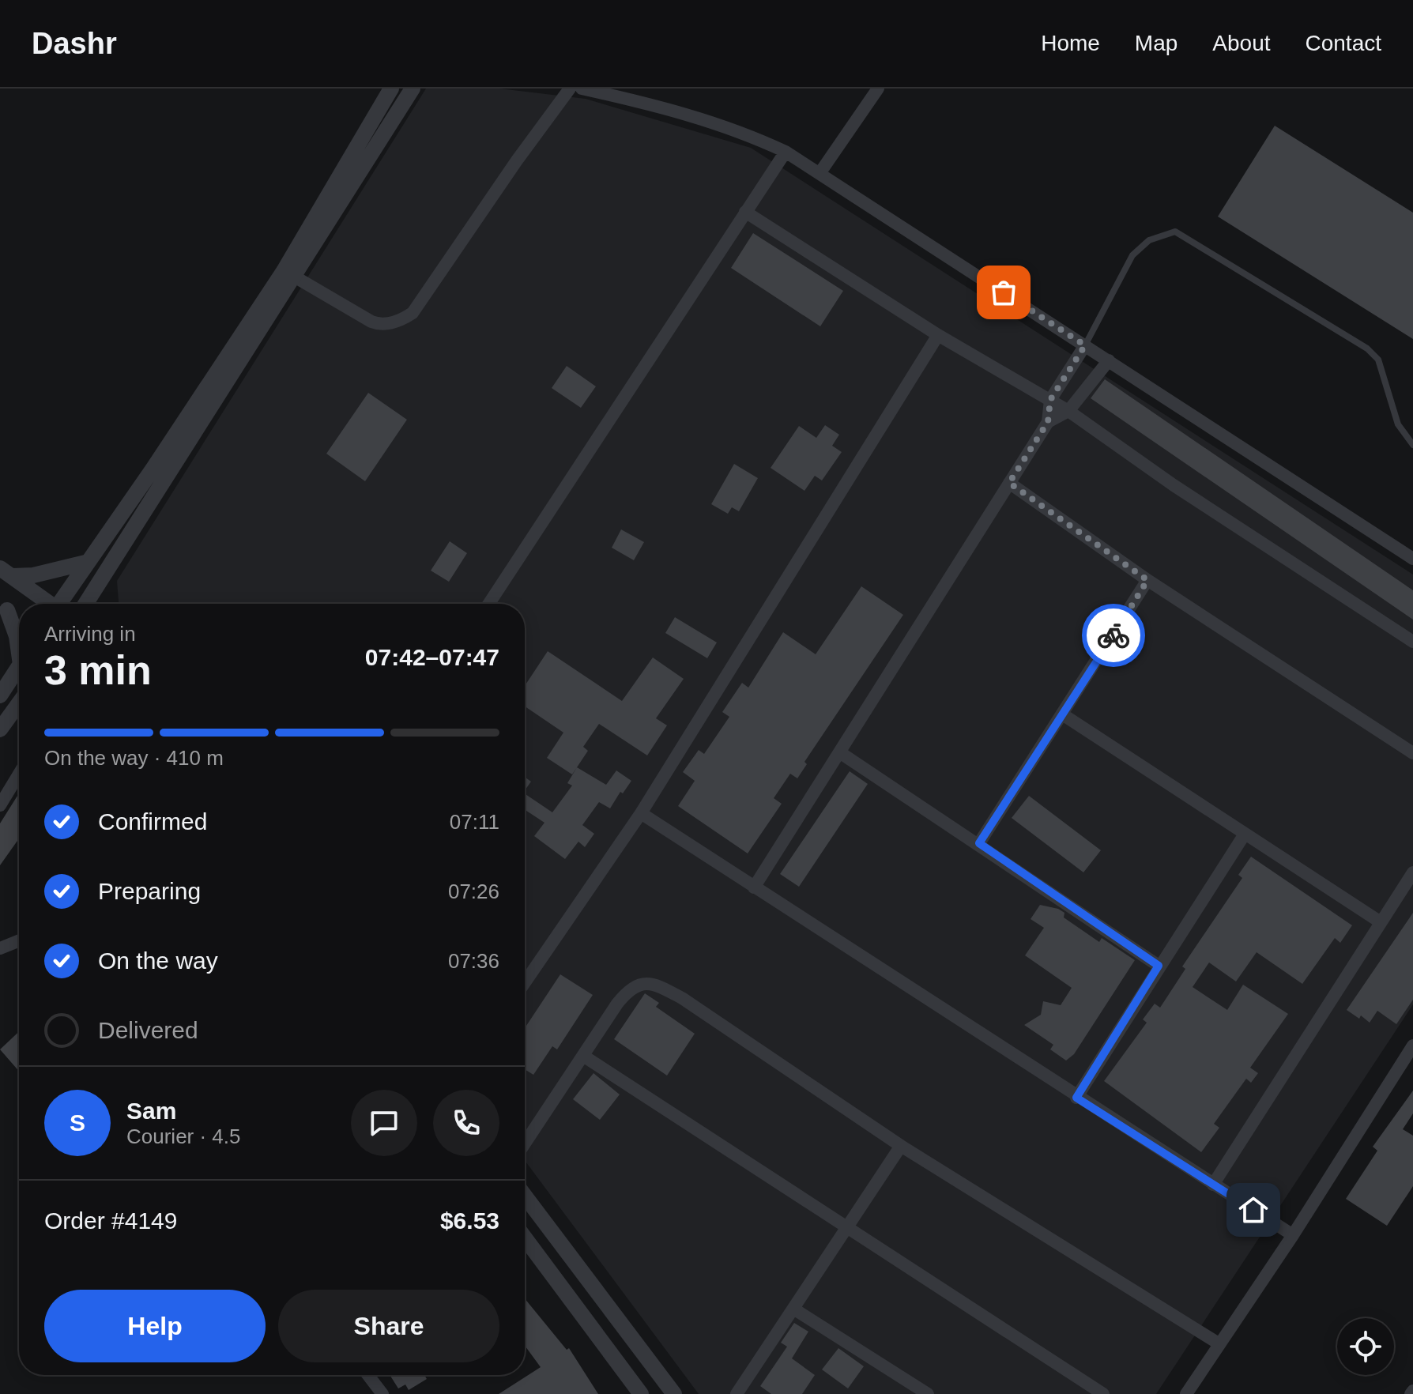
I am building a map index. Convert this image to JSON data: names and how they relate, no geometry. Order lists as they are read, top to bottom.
{
  "page": {
    "header": "Dashr",
    "nav": [
      "Home",
      "Map",
      "About",
      "Contact"
    ],
    "heading": ["3 min", "Arriving in", "07:42–07:47"],
    "panel": [
      "Sam",
      "Courier · 4.5",
      "Order #4149",
      "$6.53"
    ],
    "bar": "On the way · 410 m",
    "list": [
      ["Confirmed", "07:11"],
      ["Preparing", "07:26"],
      ["On the way", "07:36"],
      "Delivered"
    ],
    "round": "S",
    "buttons": ["Help", "Share"]
  }
}
